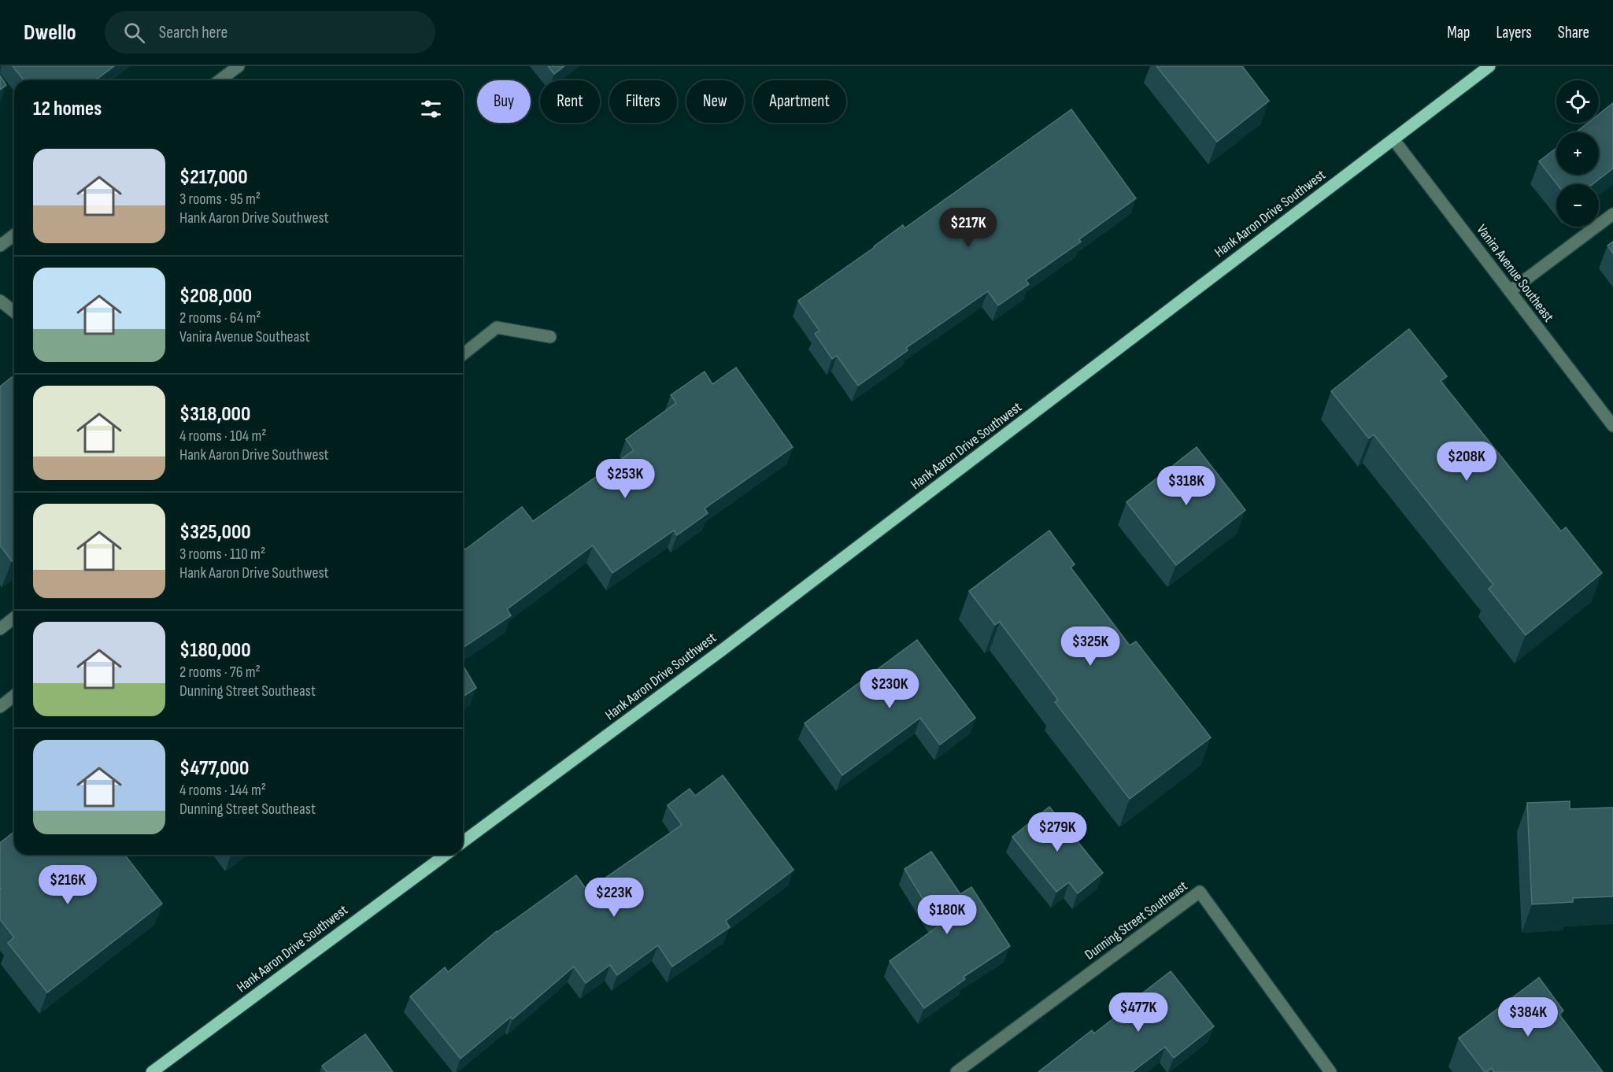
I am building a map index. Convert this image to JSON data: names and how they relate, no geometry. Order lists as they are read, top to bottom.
{
  "streets": {
    "main road": ["Hank Aaron Drive Southwest"],
    "street": ["Vanira Avenue Southeast", "Dunning Street Southeast"]
  },
  "crossings": [
    ["Hank Aaron Drive Southwest", "Vanira Avenue Southeast"]
  ],
  "page": {
    "header": "Dwello",
    "search": "Search here",
    "nav": ["Map", "Layers", "Share"],
    "map_buttons": ["+", "−"],
    "chip": [
      "Buy",
      "Rent",
      "Filters",
      "New",
      "Apartment"
    ],
    "heading": "12 homes",
    "list": [
      {
        "name": "$217,000",
        "note": "3 rooms · 95 m² · Hank Aaron Drive Southwest"
      },
      {
        "name": "$208,000",
        "note": "2 rooms · 64 m² · Vanira Avenue Southeast"
      },
      {
        "name": "$318,000",
        "note": "4 rooms · 104 m² · Hank Aaron Drive Southwest"
      },
      {
        "name": "$325,000",
        "note": "3 rooms · 110 m² · Hank Aaron Drive Southwest"
      },
      {
        "name": "$180,000",
        "note": "2 rooms · 76 m² · Dunning Street Southeast"
      },
      {
        "name": "$477,000",
        "note": "4 rooms · 144 m² · Dunning Street Southeast"
      }
    ],
    "price": [
      "$217K",
      "$208K",
      "$253K",
      "$318K",
      "$325K",
      "$230K",
      "$279K",
      "$216K",
      "$223K",
      "$180K",
      "$477K",
      "$384K"
    ]
  }
}
